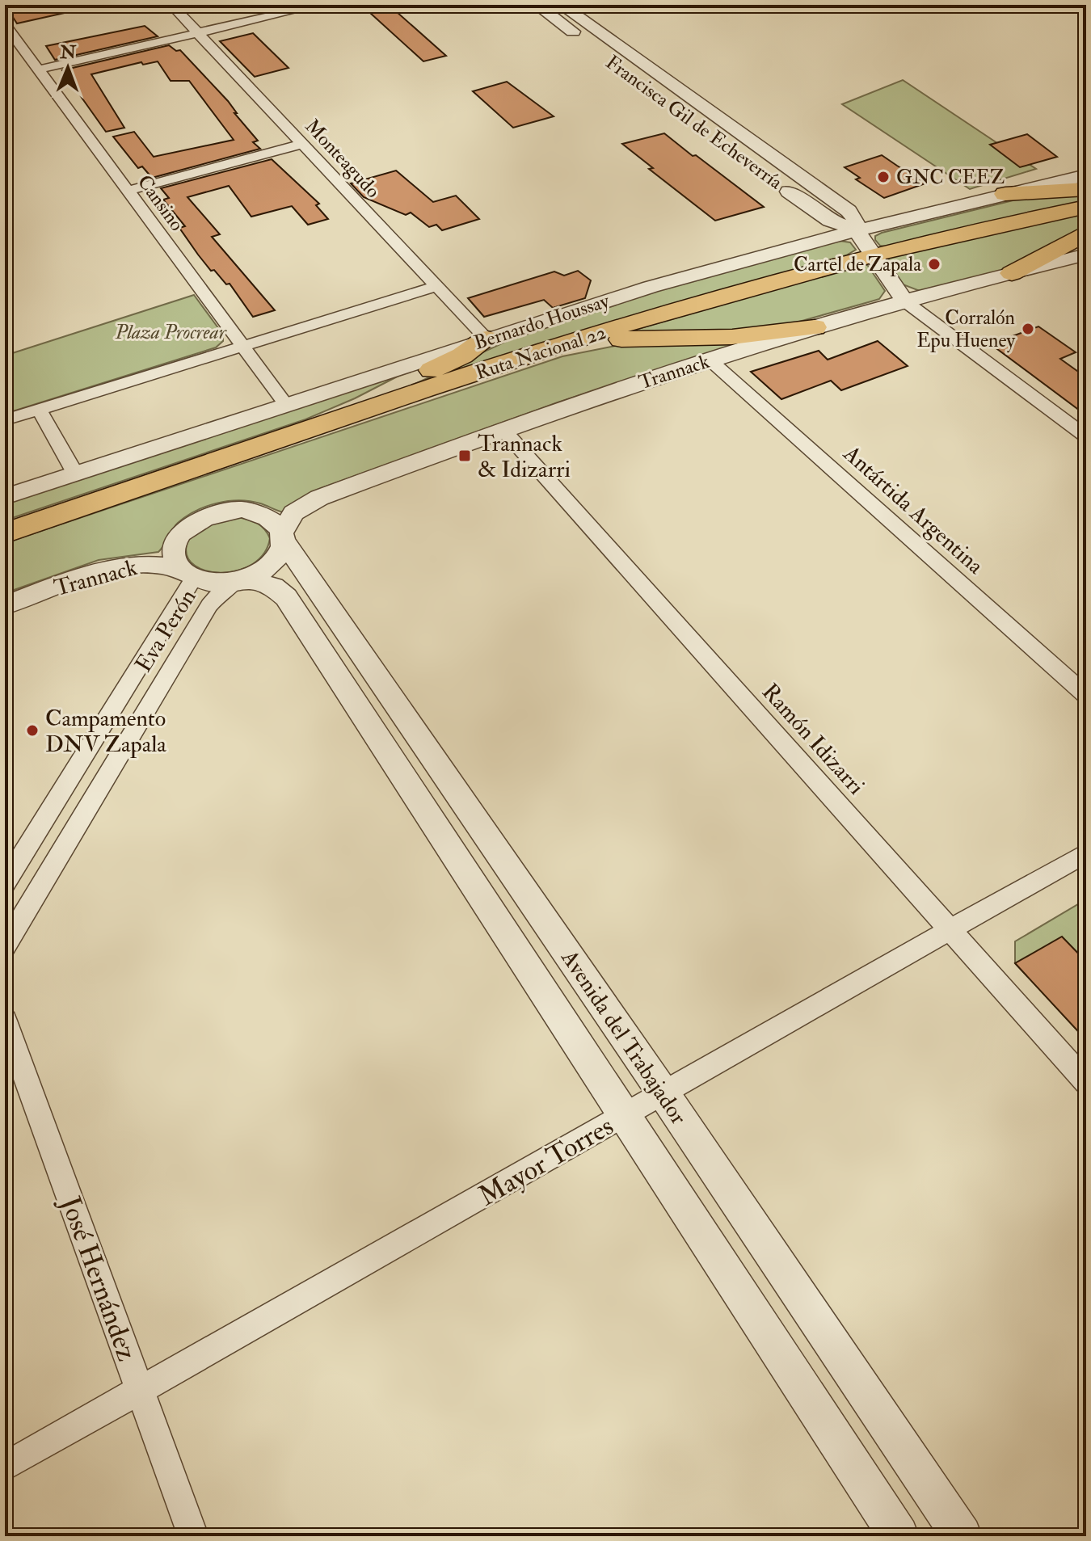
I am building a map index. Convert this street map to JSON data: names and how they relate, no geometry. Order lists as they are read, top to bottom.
{
  "streets": {
    "main road": ["Ruta Nacional 22"],
    "street": [
      "Francisca Gil de Echeverría",
      "Monteagudo",
      "Cansino",
      "Bernardo Houssay",
      "Trannack",
      "Antártida Argentina",
      "Eva Perón",
      "Ramón Idizarri",
      "Avenida del Trabajador",
      "Mayor Torres",
      "José Hernández"
    ]
  },
  "crossings": [
    ["Francisca Gil de Echeverría", "Bernardo Houssay"],
    ["Francisca Gil de Echeverría", "Ruta Nacional 22"],
    ["Francisca Gil de Echeverría", "Trannack"],
    ["Monteagudo", "Bernardo Houssay"],
    ["Cansino", "Bernardo Houssay"],
    ["Trannack", "Antártida Argentina"],
    ["Trannack", "Eva Perón"],
    ["Trannack", "Ramón Idizarri"],
    ["Trannack", "Avenida del Trabajador"],
    ["Eva Perón", "Avenida del Trabajador"],
    ["Ramón Idizarri", "Mayor Torres"],
    ["Avenida del Trabajador", "Mayor Torres"],
    ["Mayor Torres", "José Hernández"]
  ],
  "parks": ["Plaza Procrear"],
  "places": {
    "other": [
      "GNC CEEZ",
      "Cartel de Zapala",
      "Corralón Epu Hueney",
      "Campamento DNV Zapala"
    ],
    "transit": ["Trannack & Idizarri"]
  },
  "north": "top"
}
